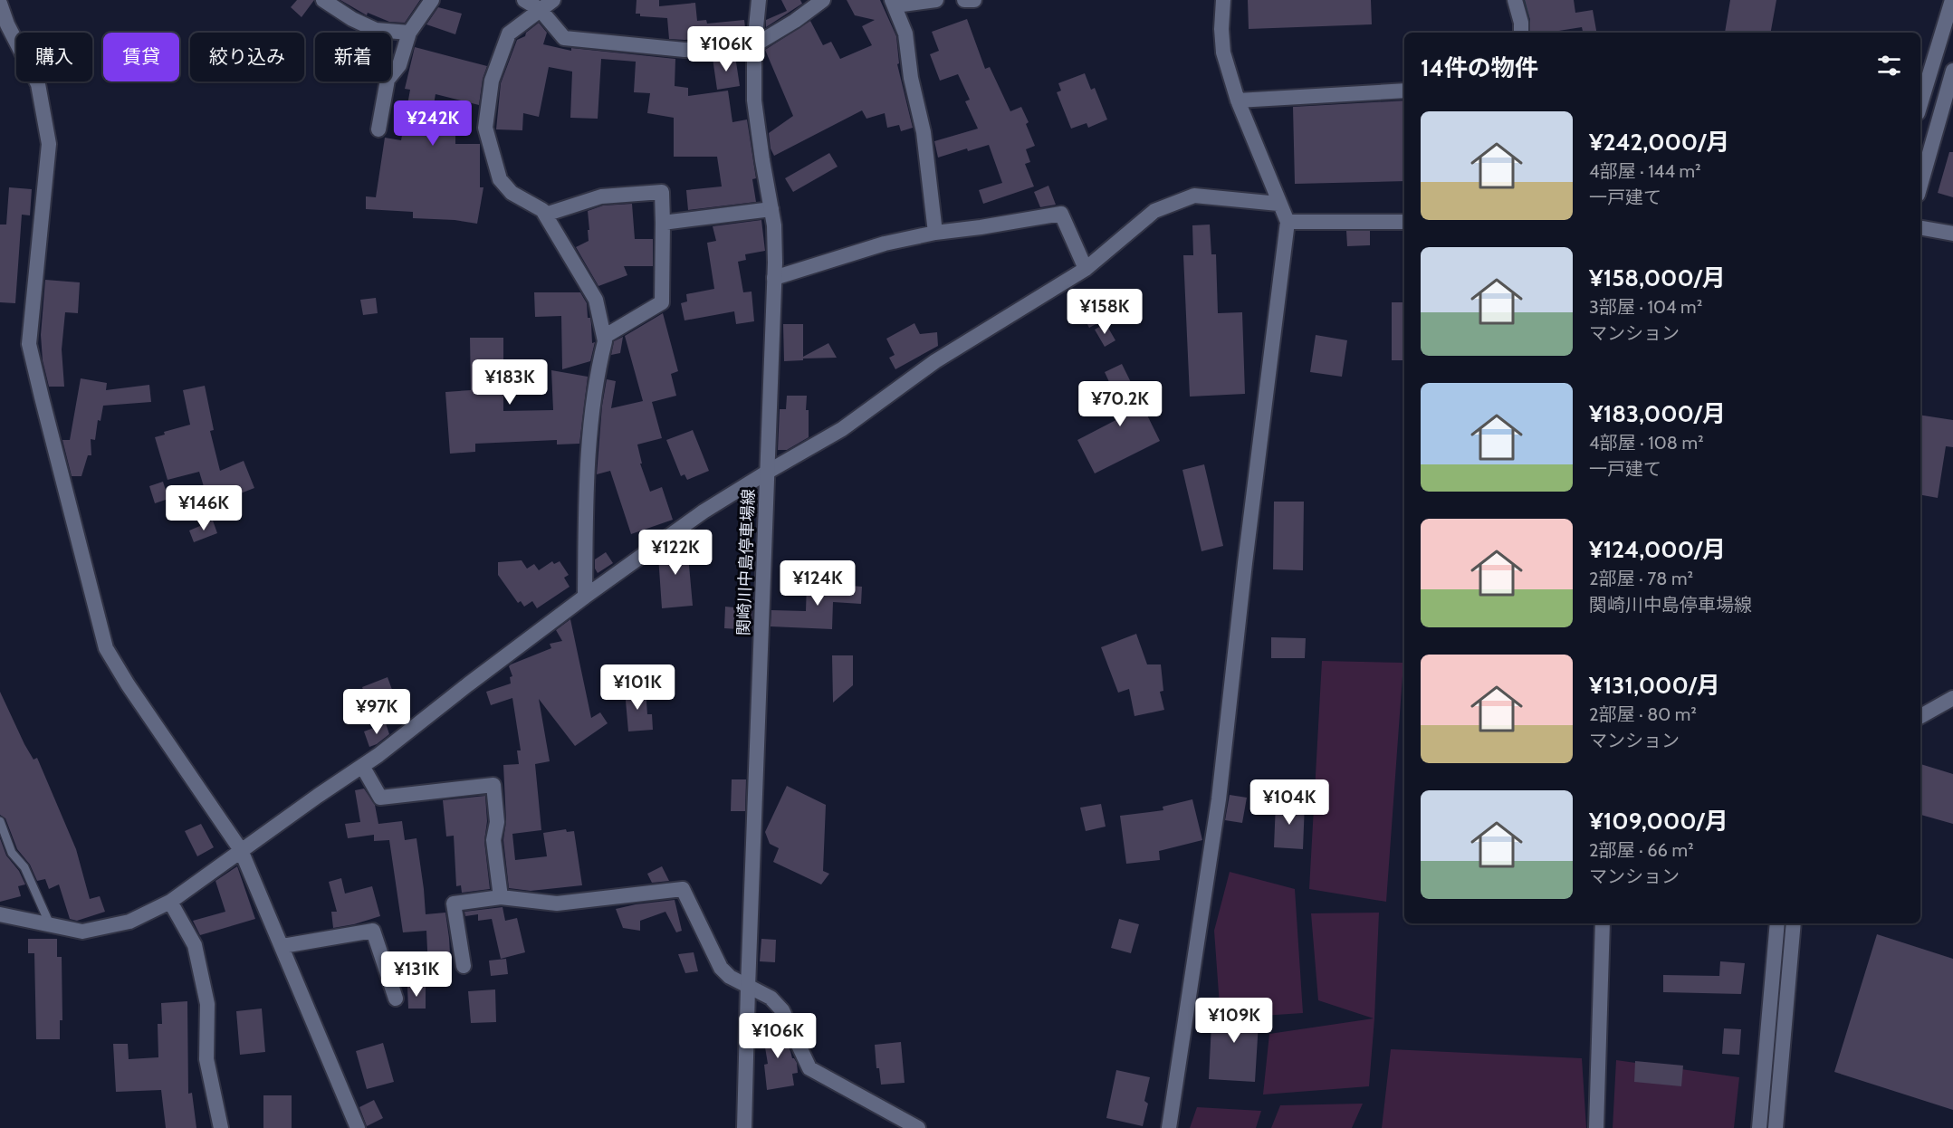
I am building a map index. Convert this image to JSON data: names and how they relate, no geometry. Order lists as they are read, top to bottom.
{
  "streets": {
    "street": ["関崎川中島停車場線"]
  },
  "page": {
    "price": [
      "¥106K",
      "¥242K",
      "¥158K",
      "¥183K",
      "¥70.2K",
      "¥146K",
      "¥122K",
      "¥124K",
      "¥101K",
      "¥97K",
      "¥104K",
      "¥131K",
      "¥109K",
      "¥106K"
    ],
    "chip": [
      "購入",
      "賃貸",
      "絞り込み",
      "新着"
    ],
    "heading": "14件の物件",
    "list": [
      {
        "name": "¥242,000/月",
        "note": "4部屋 · 144 m² · 一戸建て"
      },
      {
        "name": "¥158,000/月",
        "note": "3部屋 · 104 m² · マンション"
      },
      {
        "name": "¥183,000/月",
        "note": "4部屋 · 108 m² · 一戸建て"
      },
      {
        "name": "¥124,000/月",
        "note": "2部屋 · 78 m² · 関崎川中島停車場線"
      },
      {
        "name": "¥131,000/月",
        "note": "2部屋 · 80 m² · マンション"
      },
      {
        "name": "¥109,000/月",
        "note": "2部屋 · 66 m² · マンション"
      }
    ]
  }
}
